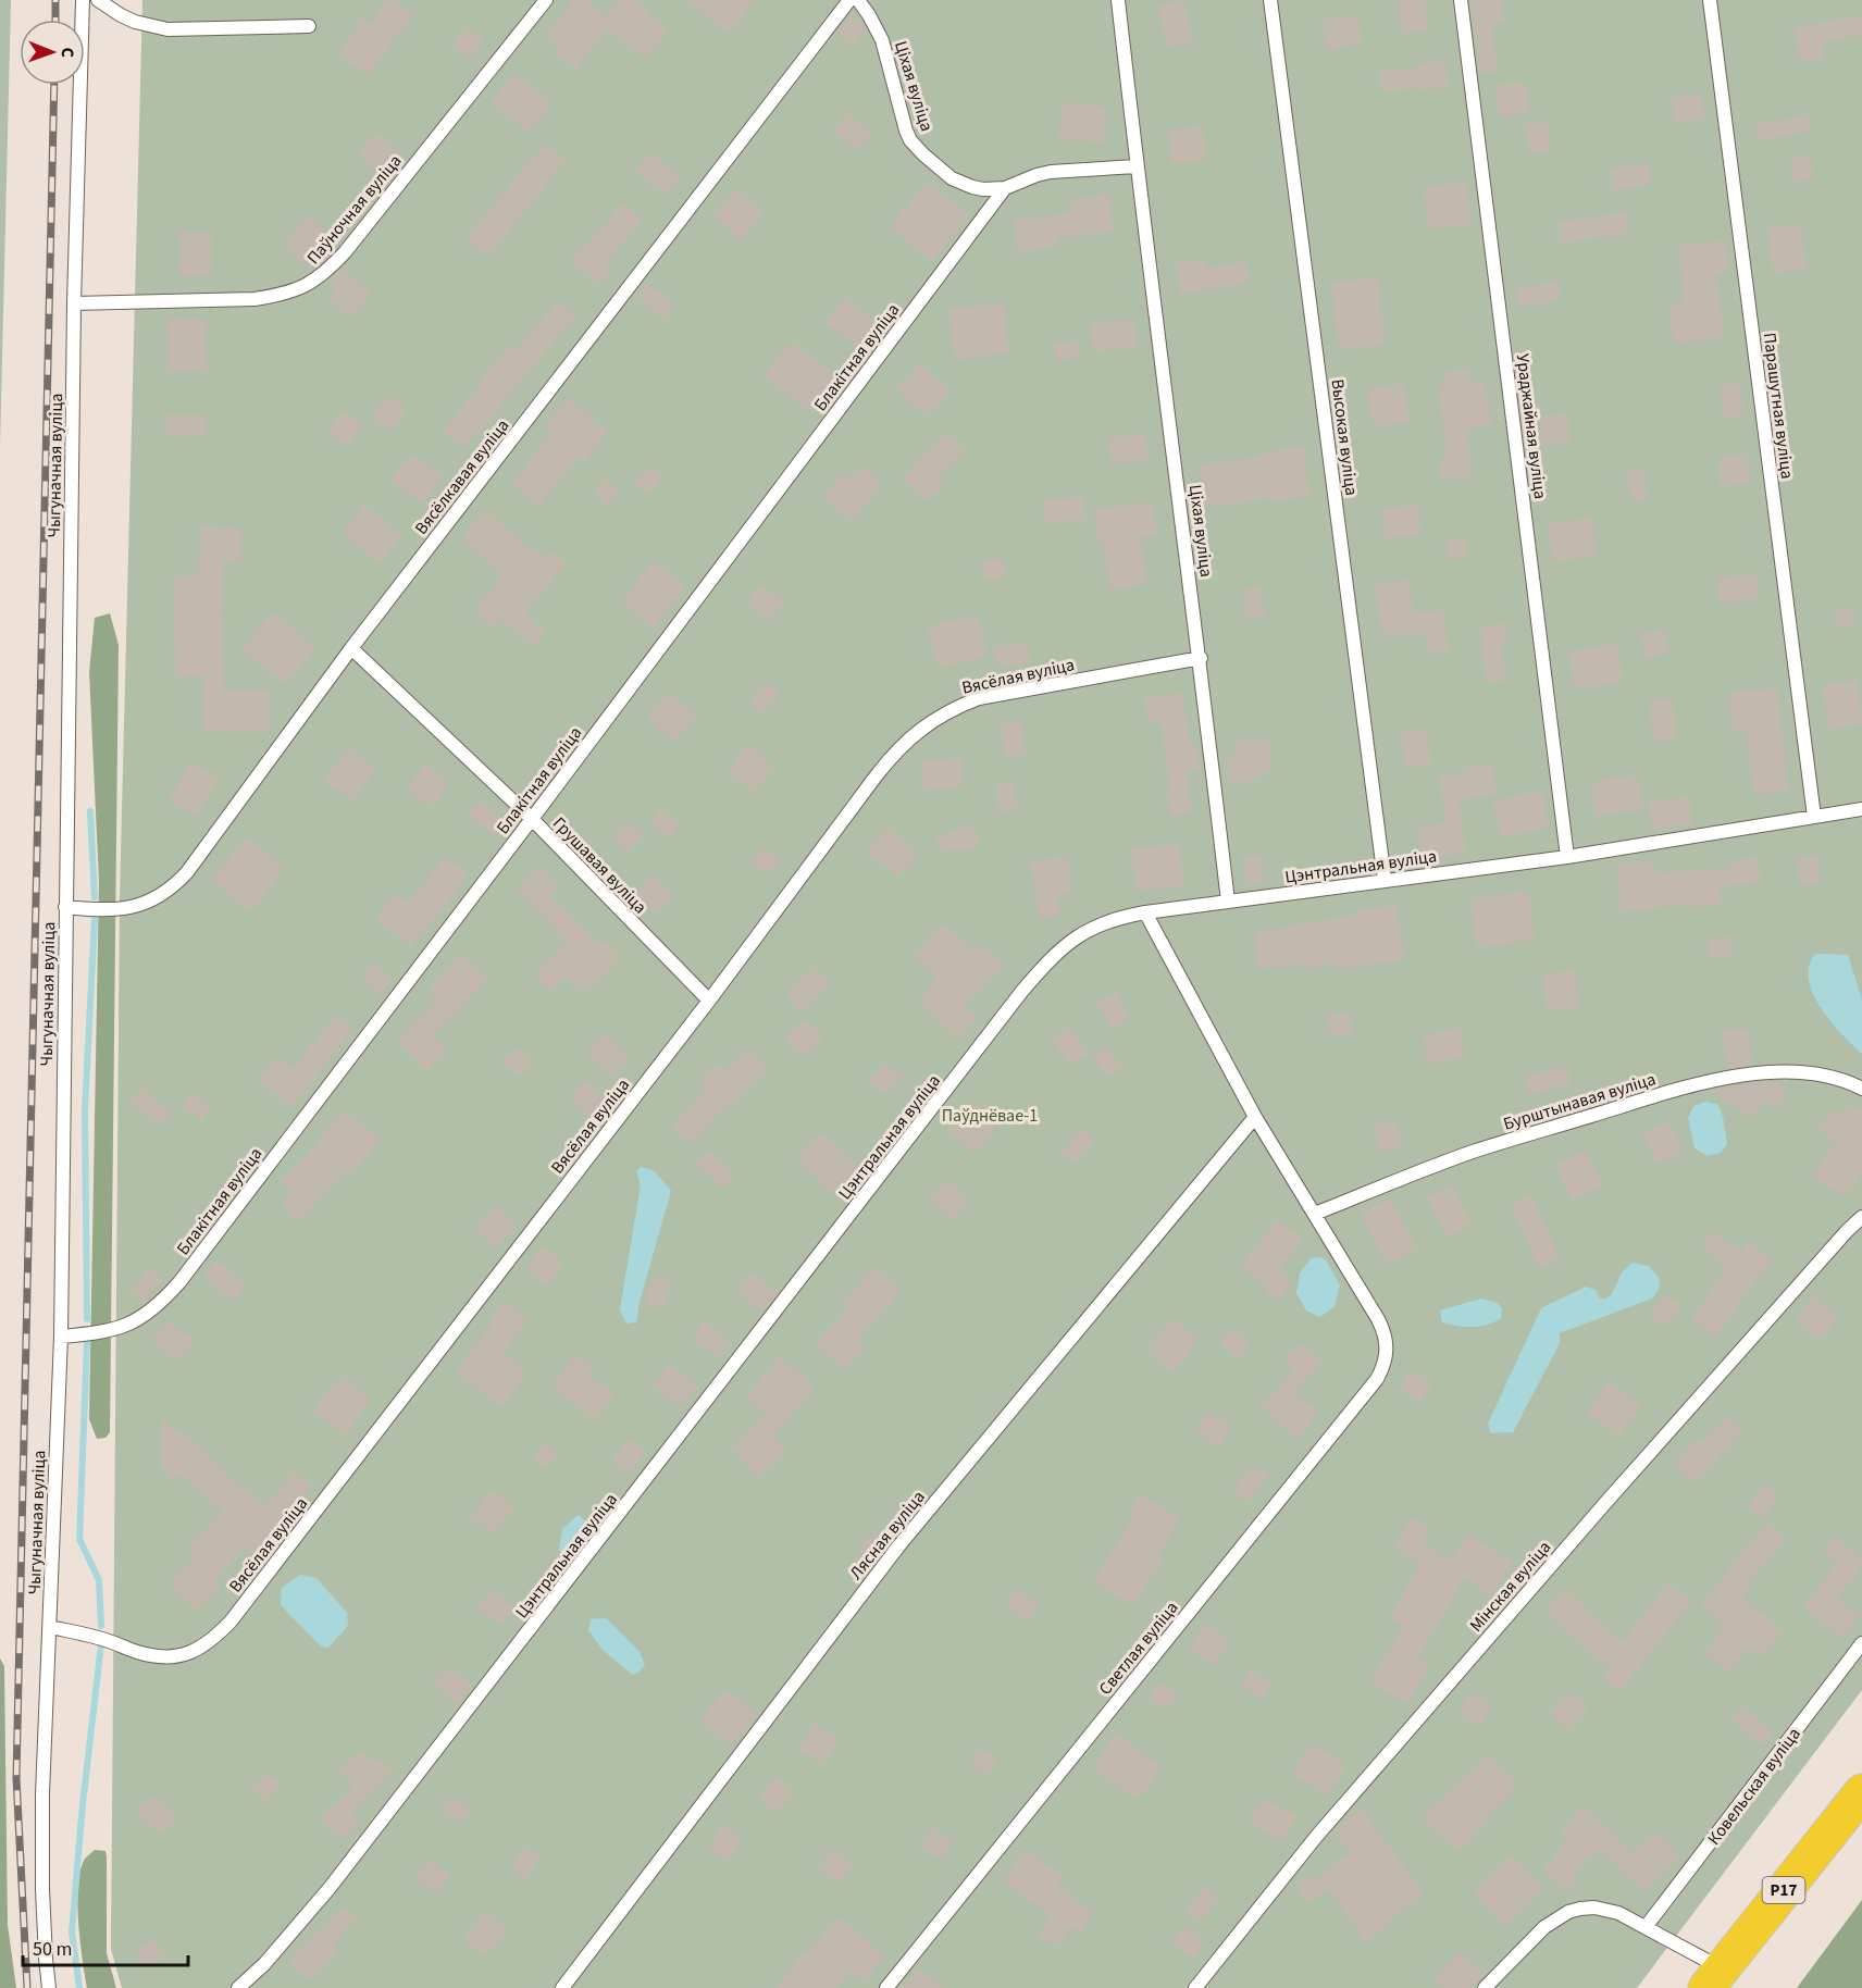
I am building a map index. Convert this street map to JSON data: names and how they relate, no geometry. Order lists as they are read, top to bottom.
{
  "streets": {
    "highway": ["Р17"],
    "lane": [
      "Ціхая вуліца",
      "Паўночная вуліца",
      "Блакітная вуліца",
      "Парашутная вуліца",
      "Ураджайная вуліца",
      "Высокая вуліца",
      "Чыгуначная вуліца",
      "Вясёлкавая вуліца",
      "Вясёлая вуліца",
      "Грушавая вуліца",
      "Цэнтральная вуліца",
      "Бурштынавая вуліца",
      "Лясная вуліца",
      "Мінская вуліца",
      "Светлая вуліца",
      "Ковельская вуліца"
    ]
  },
  "crossings": [
    ["Ціхая вуліца", "Блакітная вуліца"],
    ["Ціхая вуліца", "Вясёлая вуліца"],
    ["Ціхая вуліца", "Цэнтральная вуліца"],
    ["Паўночная вуліца", "Чыгуначная вуліца"],
    ["Блакітная вуліца", "Чыгуначная вуліца"],
    ["Блакітная вуліца", "Грушавая вуліца"],
    ["Парашутная вуліца", "Цэнтральная вуліца"],
    ["Ураджайная вуліца", "Цэнтральная вуліца"],
    ["Высокая вуліца", "Цэнтральная вуліца"],
    ["Чыгуначная вуліца", "Вясёлкавая вуліца"],
    ["Чыгуначная вуліца", "Вясёлая вуліца"],
    ["Вясёлкавая вуліца", "Грушавая вуліца"],
    ["Вясёлая вуліца", "Грушавая вуліца"],
    ["Цэнтральная вуліца", "Светлая вуліца"],
    ["Бурштынавая вуліца", "Светлая вуліца"],
    ["Лясная вуліца", "Светлая вуліца"]
  ],
  "parks": ["Паўднёвае-1"],
  "scale_bar": "50 m",
  "north": "right"
}
